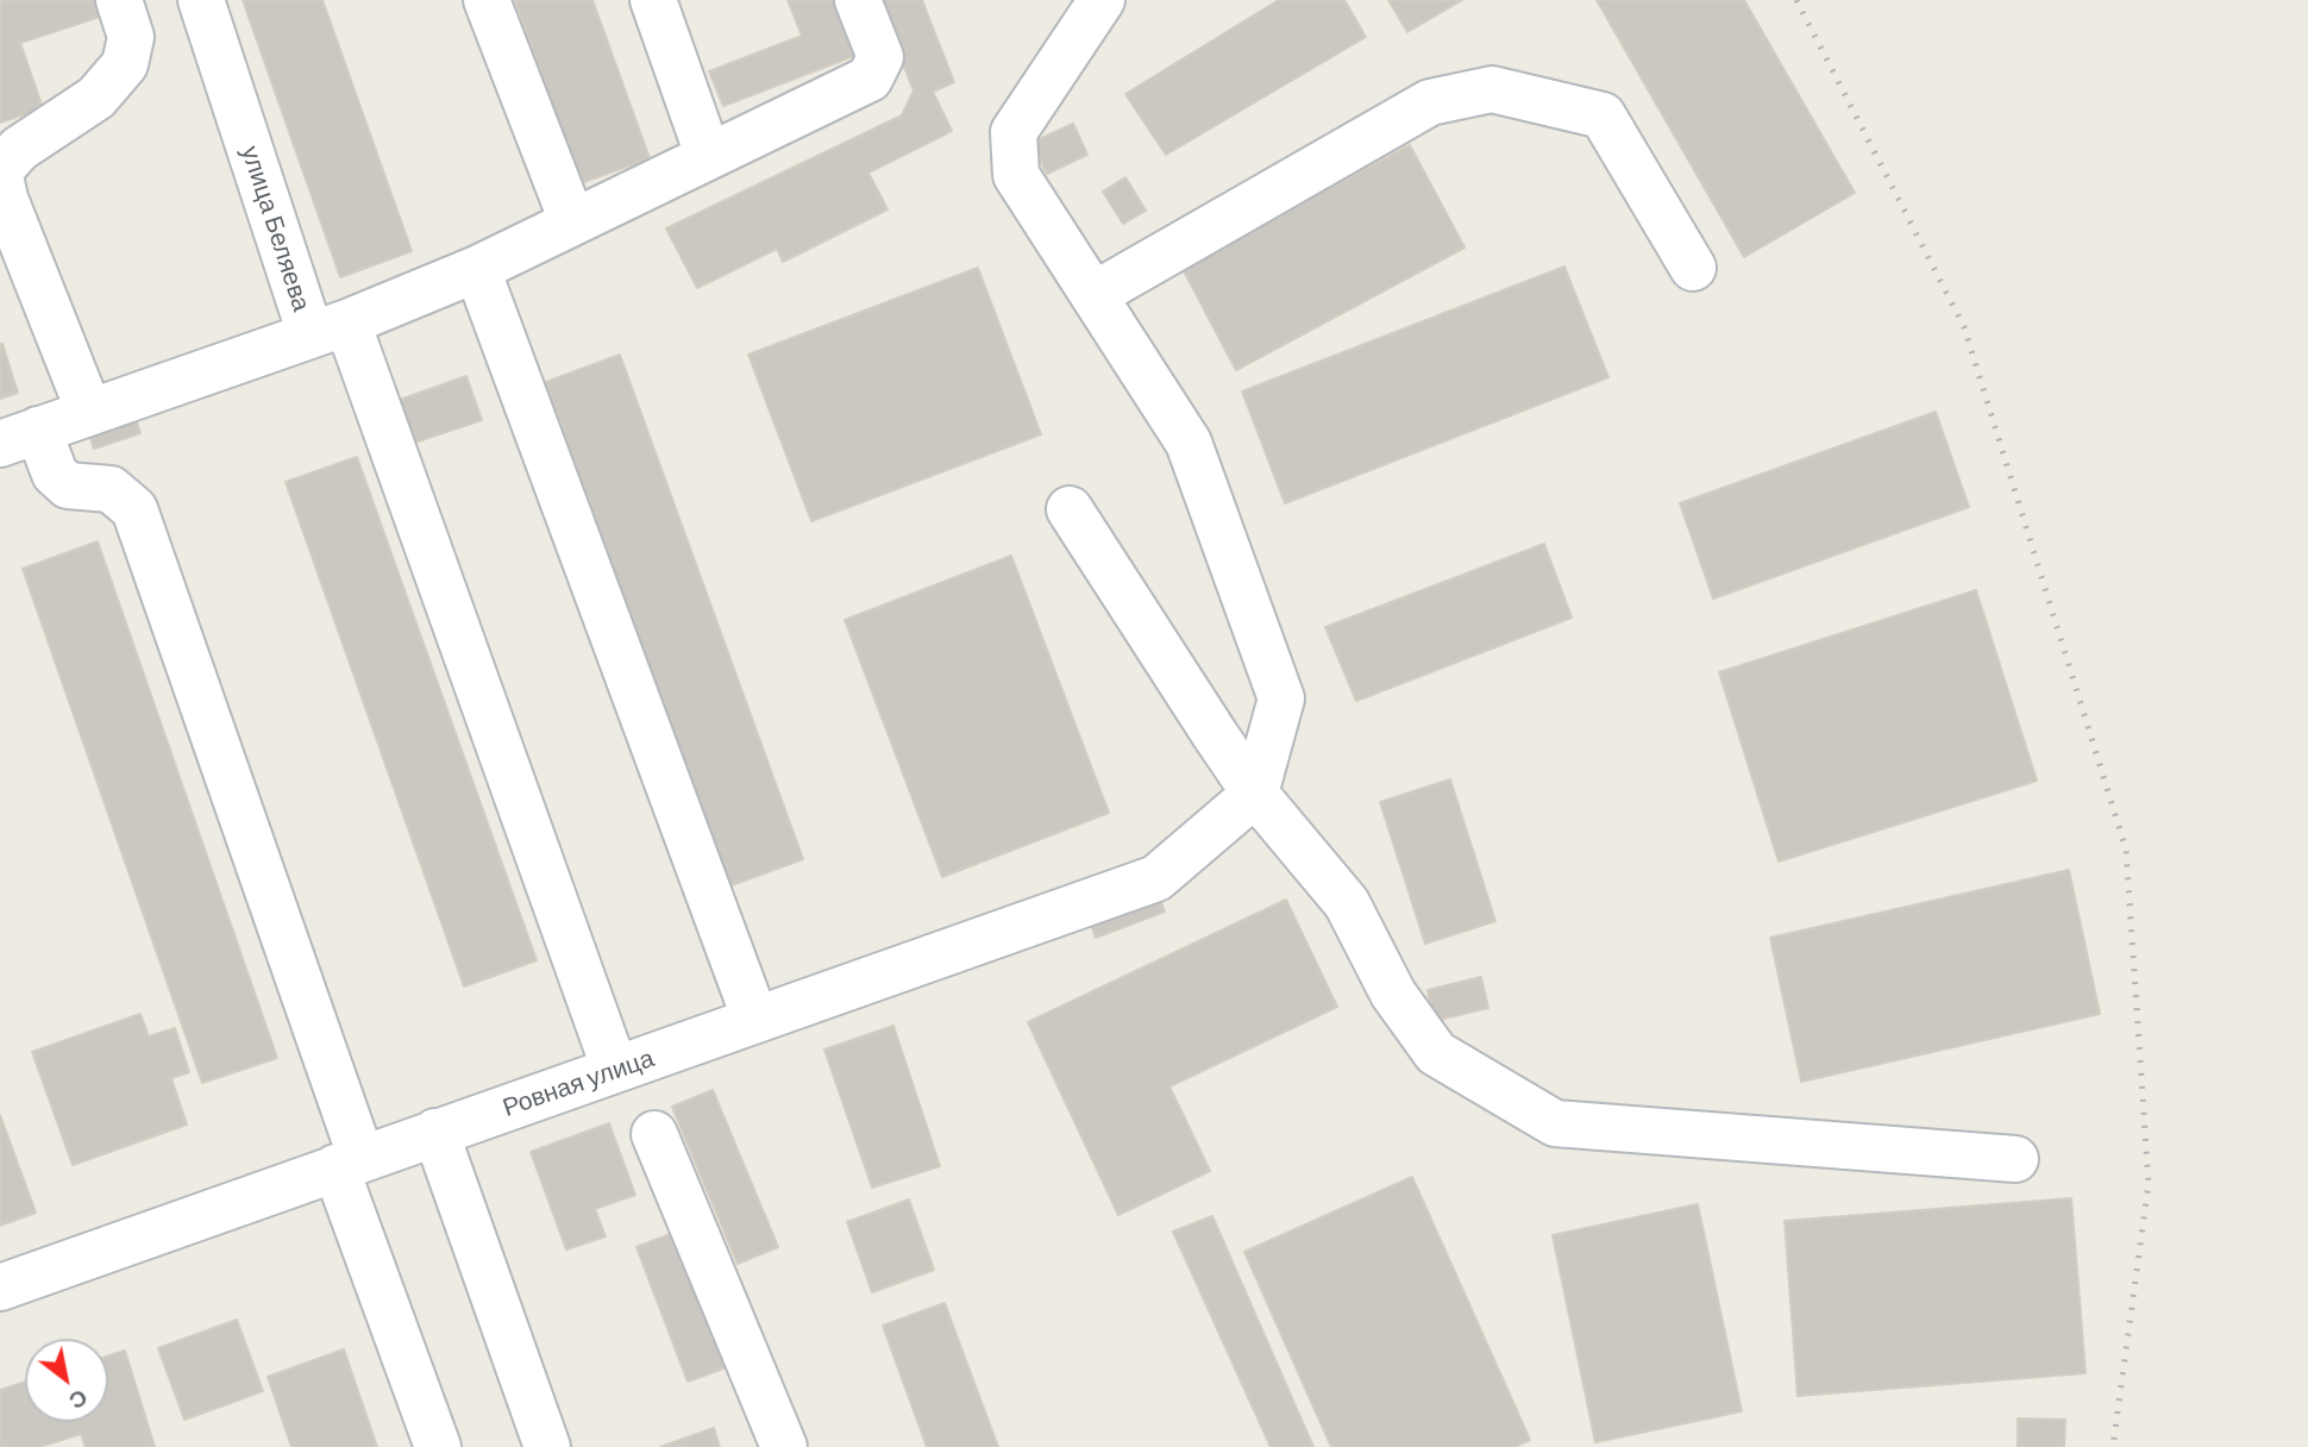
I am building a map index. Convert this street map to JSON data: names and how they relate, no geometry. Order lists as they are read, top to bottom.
{
  "streets": {
    "street": ["улица Беляева", "Ровная улица"]
  },
  "north": "bottom right"
}
